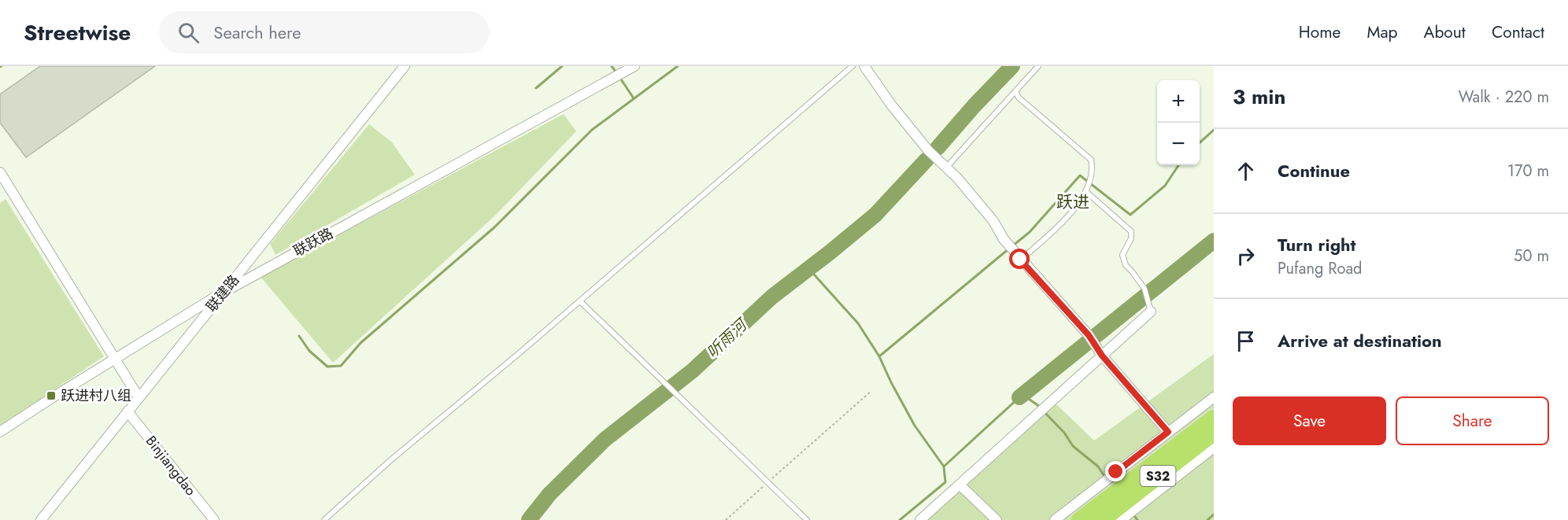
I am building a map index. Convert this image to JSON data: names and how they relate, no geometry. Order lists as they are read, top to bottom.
{
  "streets": {
    "highway": ["S32"],
    "street": ["联跃路", "联建路", "Binjiangdao"]
  },
  "crossings": [
    ["联跃路", "联建路"],
    ["联建路", "Binjiangdao"]
  ],
  "districts": ["跃进"],
  "water": ["听雨河"],
  "places": {
    "transit": ["跃进村八组"]
  },
  "page": {
    "header": "Streetwise",
    "search": "Search here",
    "nav": [
      "Home",
      "Map",
      "About",
      "Contact"
    ],
    "heading": ["3 min", "Walk · 220 m"],
    "map_buttons": ["+", "−"],
    "list": [
      ["Continue", "170 m"],
      ["Turn right", "Pufang Road", "50 m"],
      "Arrive at destination"
    ],
    "buttons": ["Save", "Share"]
  }
}
